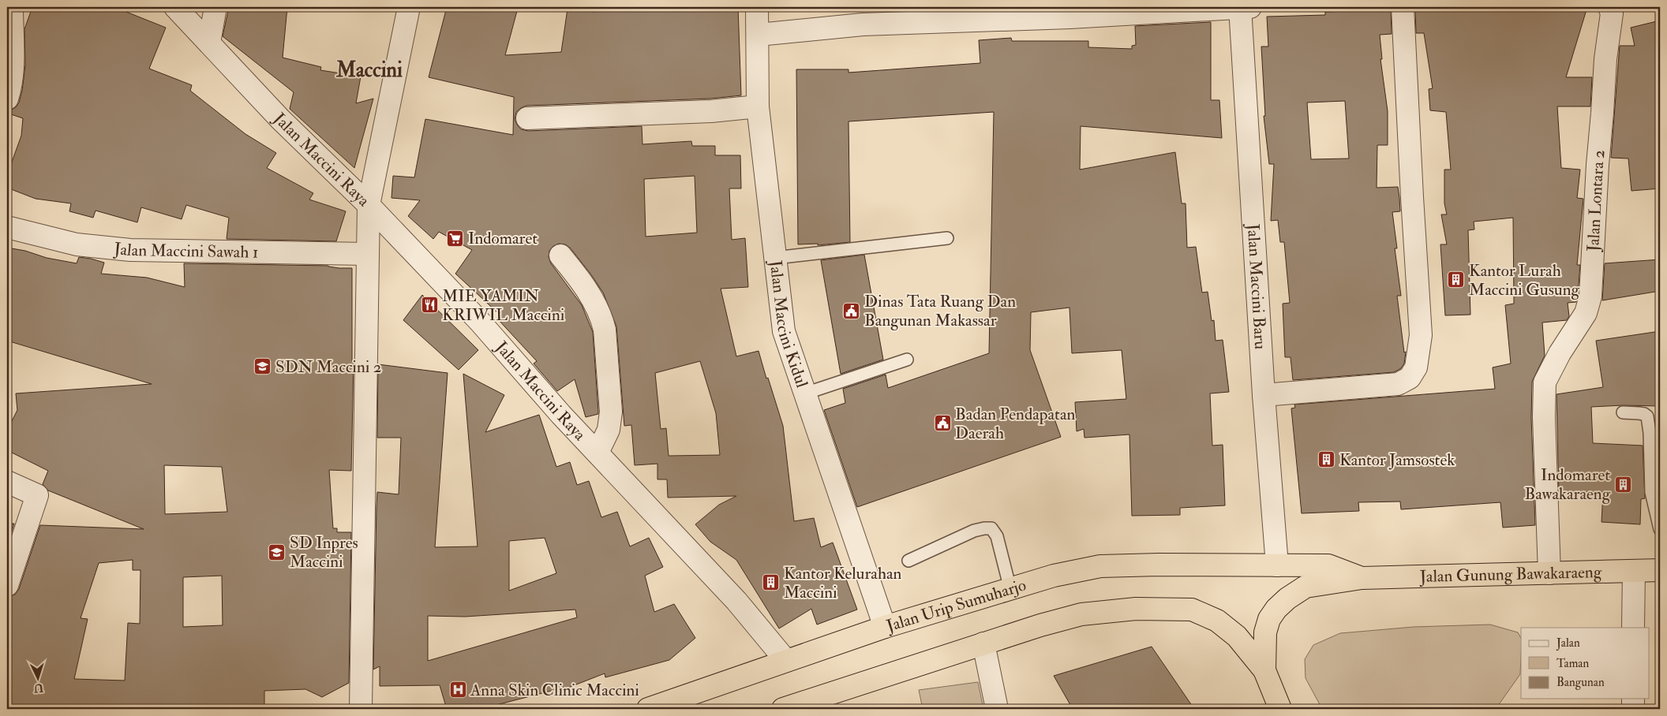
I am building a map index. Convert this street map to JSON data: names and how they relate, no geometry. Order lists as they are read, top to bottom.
{
  "streets": {
    "highway": ["Jalan Gunung Bawakaraeng", "Jalan Urip Sumuharjo"],
    "street": [
      "Jalan Maccini Raya",
      "Jalan Lontara 2",
      "Jalan Maccini Sawah 1",
      "Jalan Maccini Baru",
      "Jalan Maccini Kidul"
    ]
  },
  "crossings": [
    ["Jalan Maccini Raya", "Jalan Urip Sumuharjo"],
    ["Jalan Lontara 2", "Jalan Gunung Bawakaraeng"],
    ["Jalan Maccini Baru", "Jalan Gunung Bawakaraeng"],
    ["Jalan Maccini Baru", "Jalan Urip Sumuharjo"],
    ["Jalan Maccini Kidul", "Jalan Urip Sumuharjo"],
    ["Jalan Gunung Bawakaraeng", "Jalan Urip Sumuharjo"]
  ],
  "districts": ["Maccini"],
  "places": {
    "supermarket": ["Indomaret"],
    "building": [
      "Kantor Lurah Maccini Gusung",
      "Kantor Jamsostek",
      "Indomaret Bawakaraeng",
      "Kantor Kelurahan Maccini"
    ],
    "restaurant": ["MIE YAMIN KRIWIL Maccini"],
    "public building": ["Dinas Tata Ruang Dan Bangunan Makassar", "Badan Pendapatan Daerah"],
    "school or university": ["SDN Maccini 2", "SD Inpres Maccini"],
    "hospital": ["Anna Skin Clinic Maccini"]
  },
  "legend": ["Jalan", "Taman", "Bangunan"],
  "north": "bottom"
}
